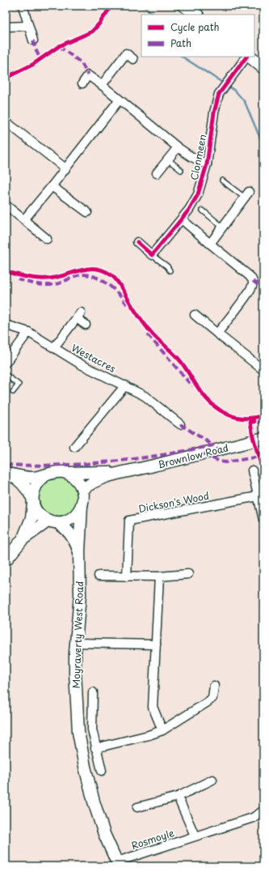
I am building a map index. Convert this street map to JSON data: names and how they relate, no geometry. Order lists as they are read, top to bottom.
{
  "streets": {
    "main road": ["Brownlow Road", "Moyraverty West Road"],
    "street": [
      "Clonmeen",
      "Westacres",
      "Dickson's Wood",
      "Rosmoyle"
    ]
  },
  "crossings": [
    ["Brownlow Road", "Moyraverty West Road"],
    ["Moyraverty West Road", "Rosmoyle"]
  ],
  "legend": ["Cycle path", "Path"]
}
